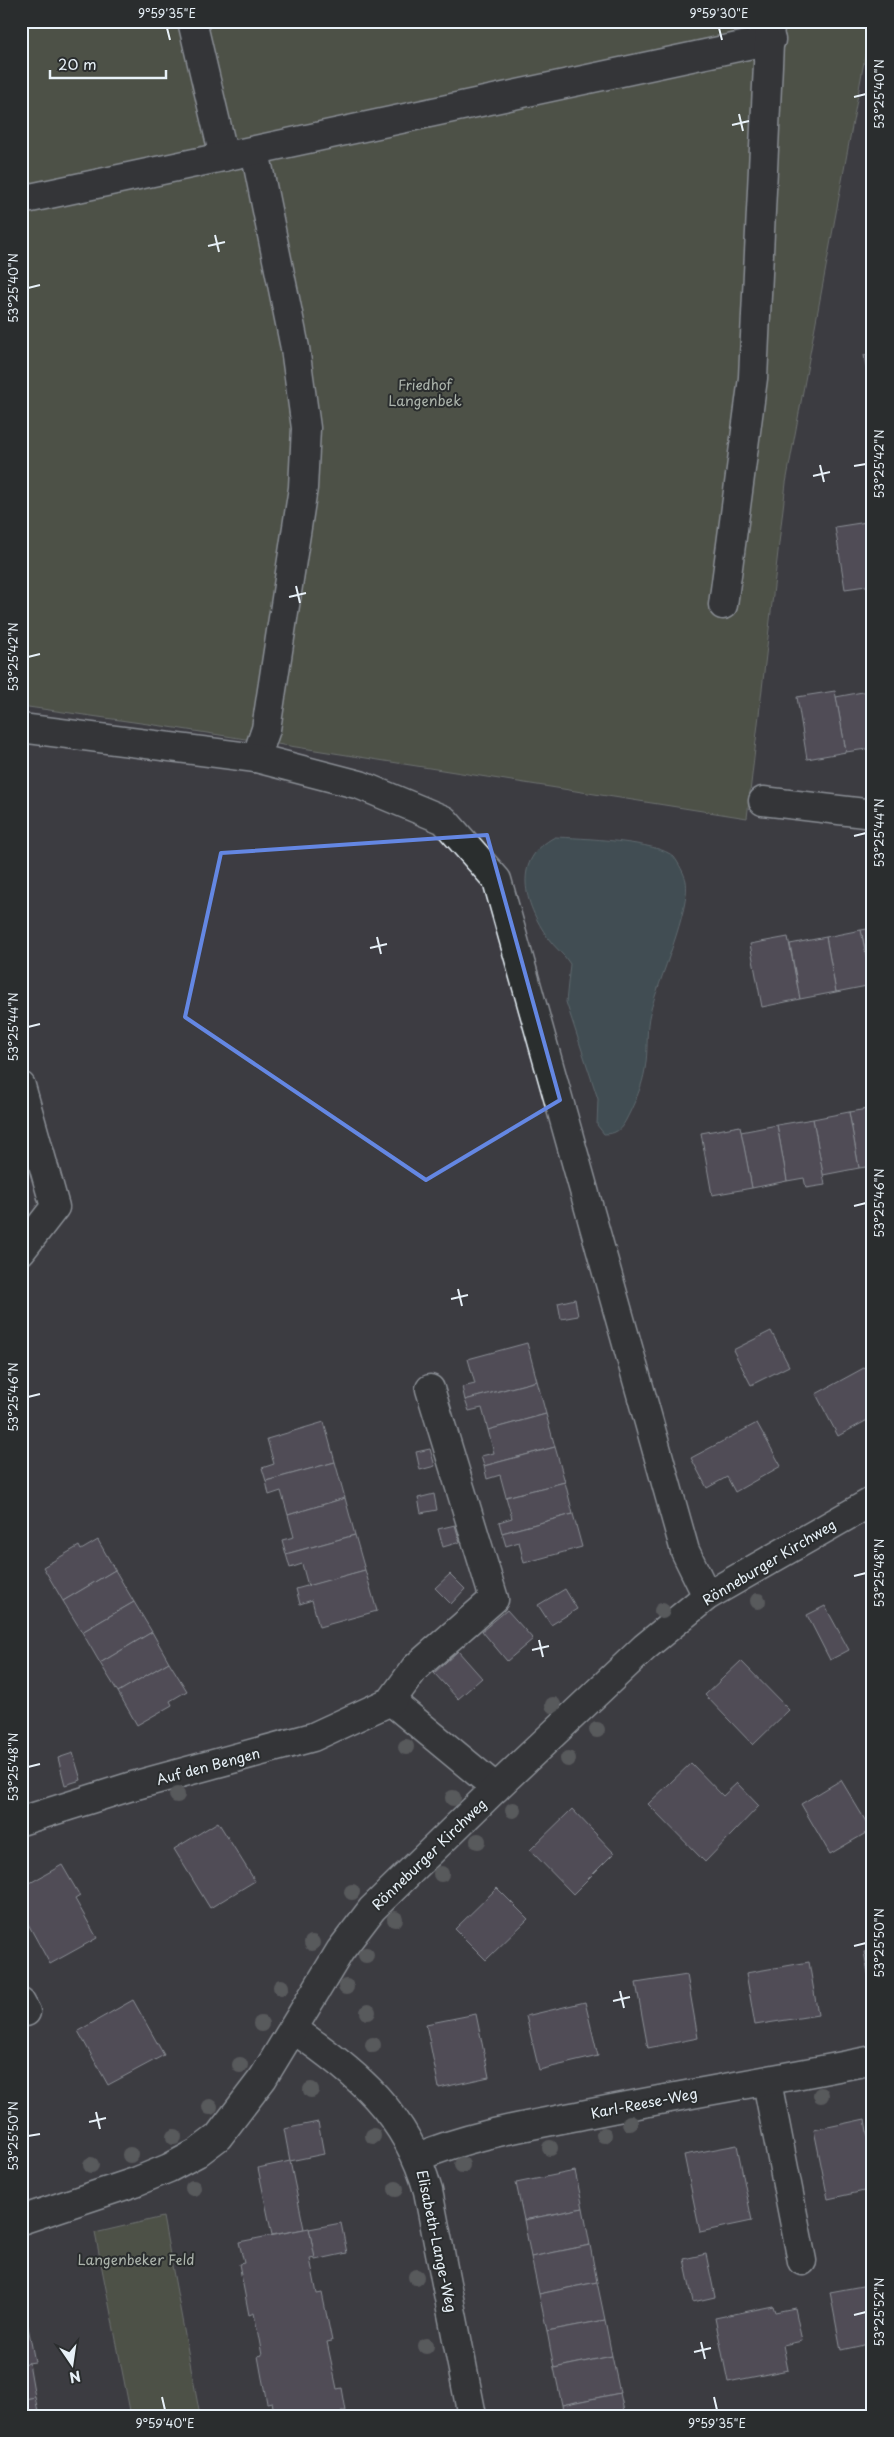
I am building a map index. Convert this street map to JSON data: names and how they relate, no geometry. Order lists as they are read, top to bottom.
{
  "streets": {
    "street": [
      "Rönneburger Kirchweg",
      "Auf den Bengen",
      "Karl-Reese-Weg",
      "Elisabeth-Lange-Weg"
    ]
  },
  "crossings": [
    ["Rönneburger Kirchweg", "Elisabeth-Lange-Weg"],
    ["Karl-Reese-Weg", "Elisabeth-Lange-Weg"]
  ],
  "parks": ["Friedhof Langenbek", "Langenbeker Feld"],
  "scale_bar": "20 m",
  "north": "bottom",
  "coordinates": [
    "9°59'35\"E",
    "9°59'30\"E",
    "53°25'40\"N",
    "53°25'42\"N",
    "53°25'44\"N",
    "53°25'46\"N",
    "53°25'48\"N",
    "53°25'50\"N",
    "53°25'52\"N",
    "9°59'40\"E"
  ]
}
